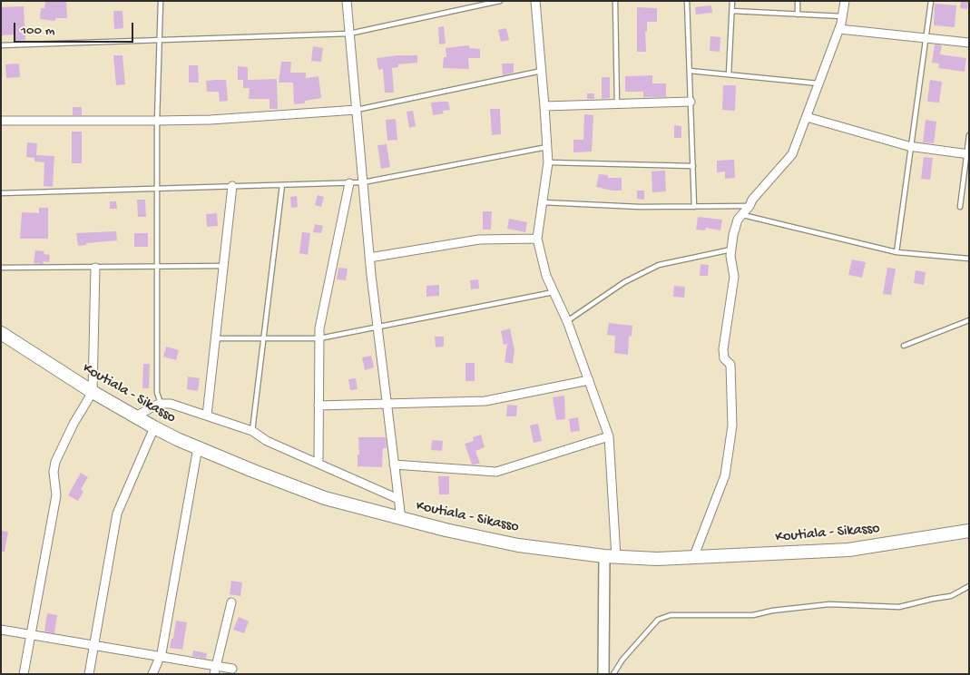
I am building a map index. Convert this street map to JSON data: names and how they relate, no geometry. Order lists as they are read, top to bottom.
{
  "streets": {
    "main road": ["Koutiala - Sikasso"]
  },
  "scale_bar": "100 m"
}
